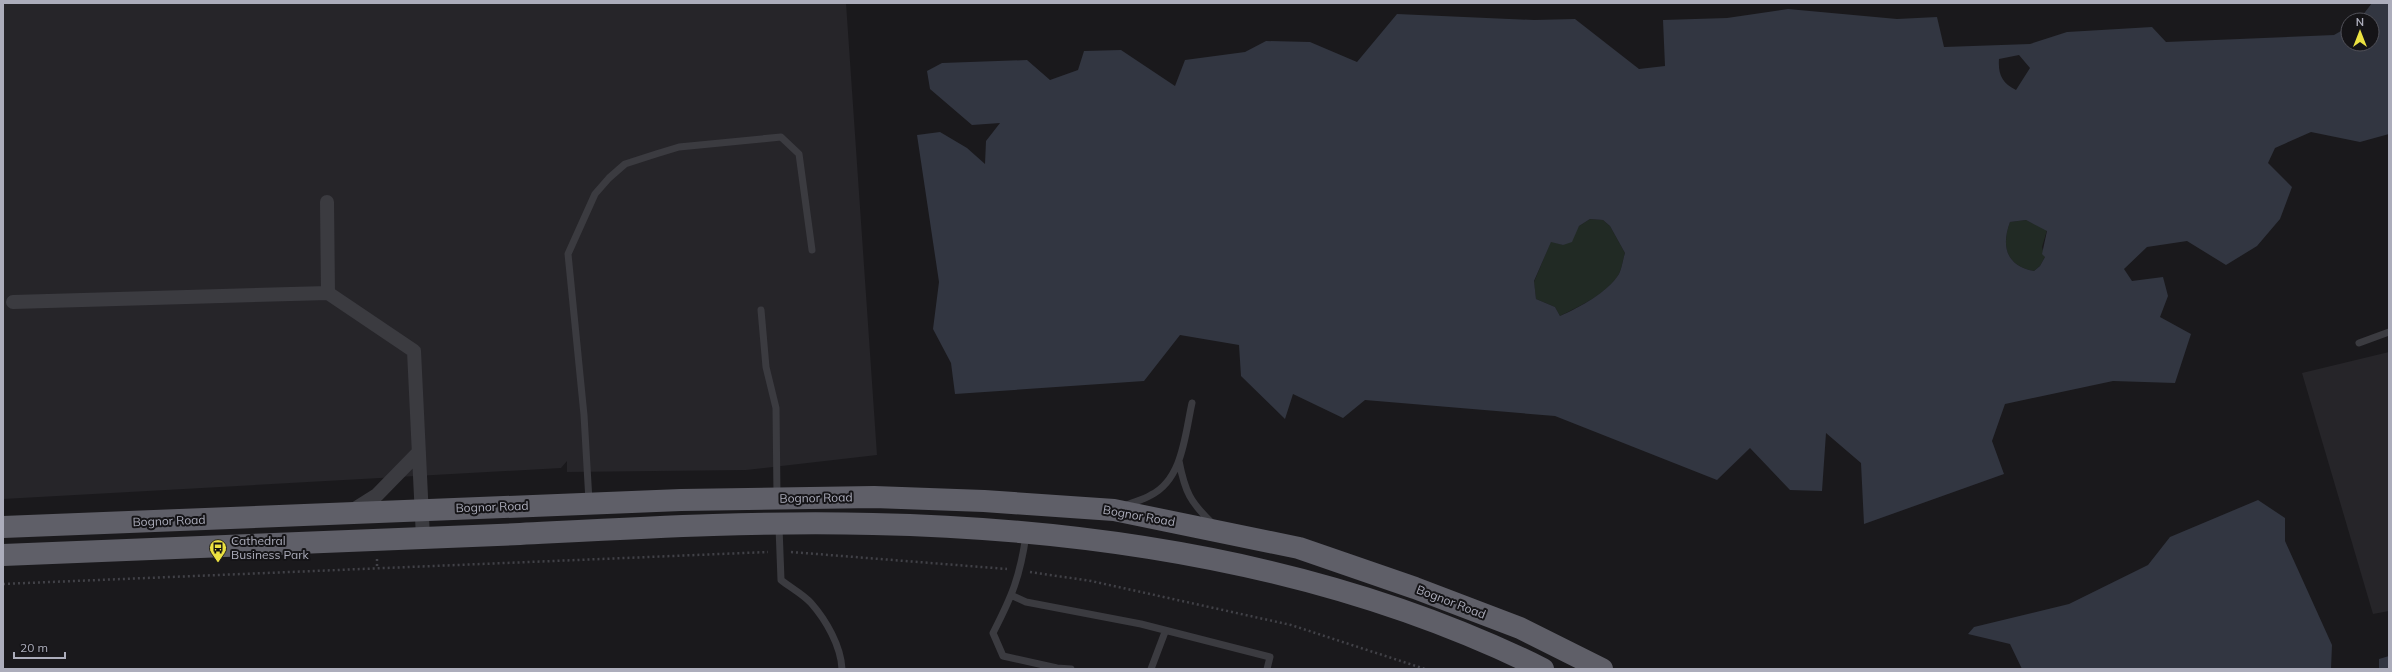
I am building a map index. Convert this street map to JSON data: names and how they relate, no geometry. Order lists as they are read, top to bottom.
{
  "streets": {
    "highway": ["Bognor Road"]
  },
  "places": {
    "bus stop": ["Cathedral Business Park"]
  },
  "scale_bar": "20 m",
  "north": "top"
}
